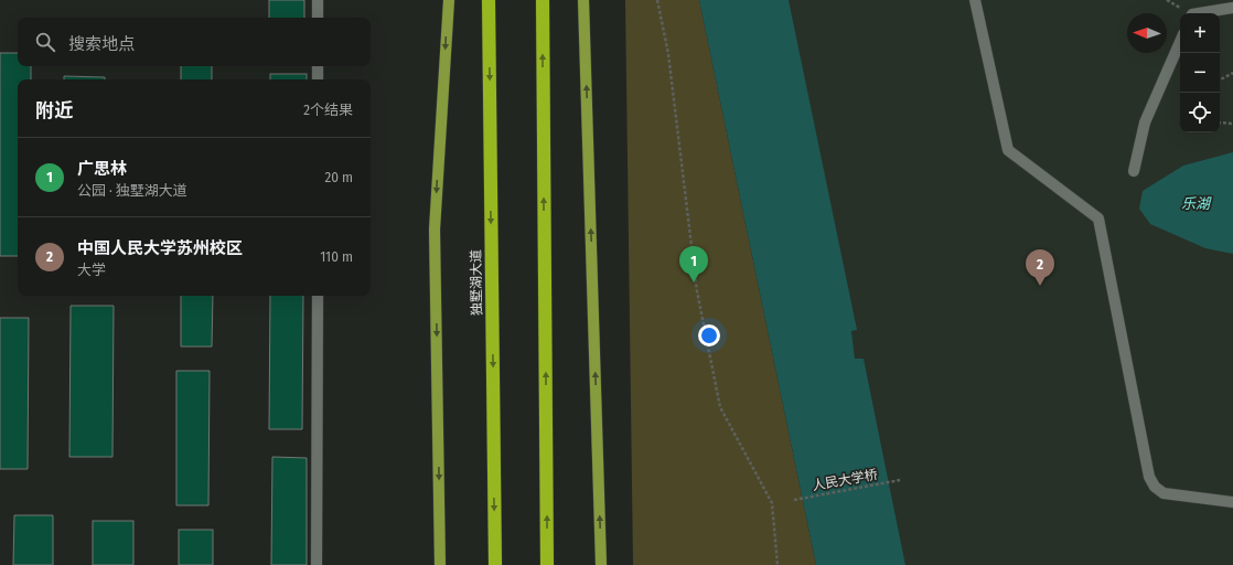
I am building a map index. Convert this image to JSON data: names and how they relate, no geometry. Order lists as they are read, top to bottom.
{
  "streets": {
    "highway": ["独墅湖大道"],
    "path": ["人民大学桥"]
  },
  "water": ["乐湖"],
  "north": "left",
  "page": {
    "map_buttons": ["+", "−"],
    "search": "搜索地点",
    "heading": ["附近", "2个结果"],
    "list": [
      {
        "mark": "1",
        "name": "广思林",
        "note": "公园 · 独墅湖大道",
        "value": "20 m"
      },
      {
        "mark": "2",
        "name": "中国人民大学苏州校区",
        "note": "大学",
        "value": "110 m"
      }
    ],
    "pins": ["1", "2"]
  }
}
